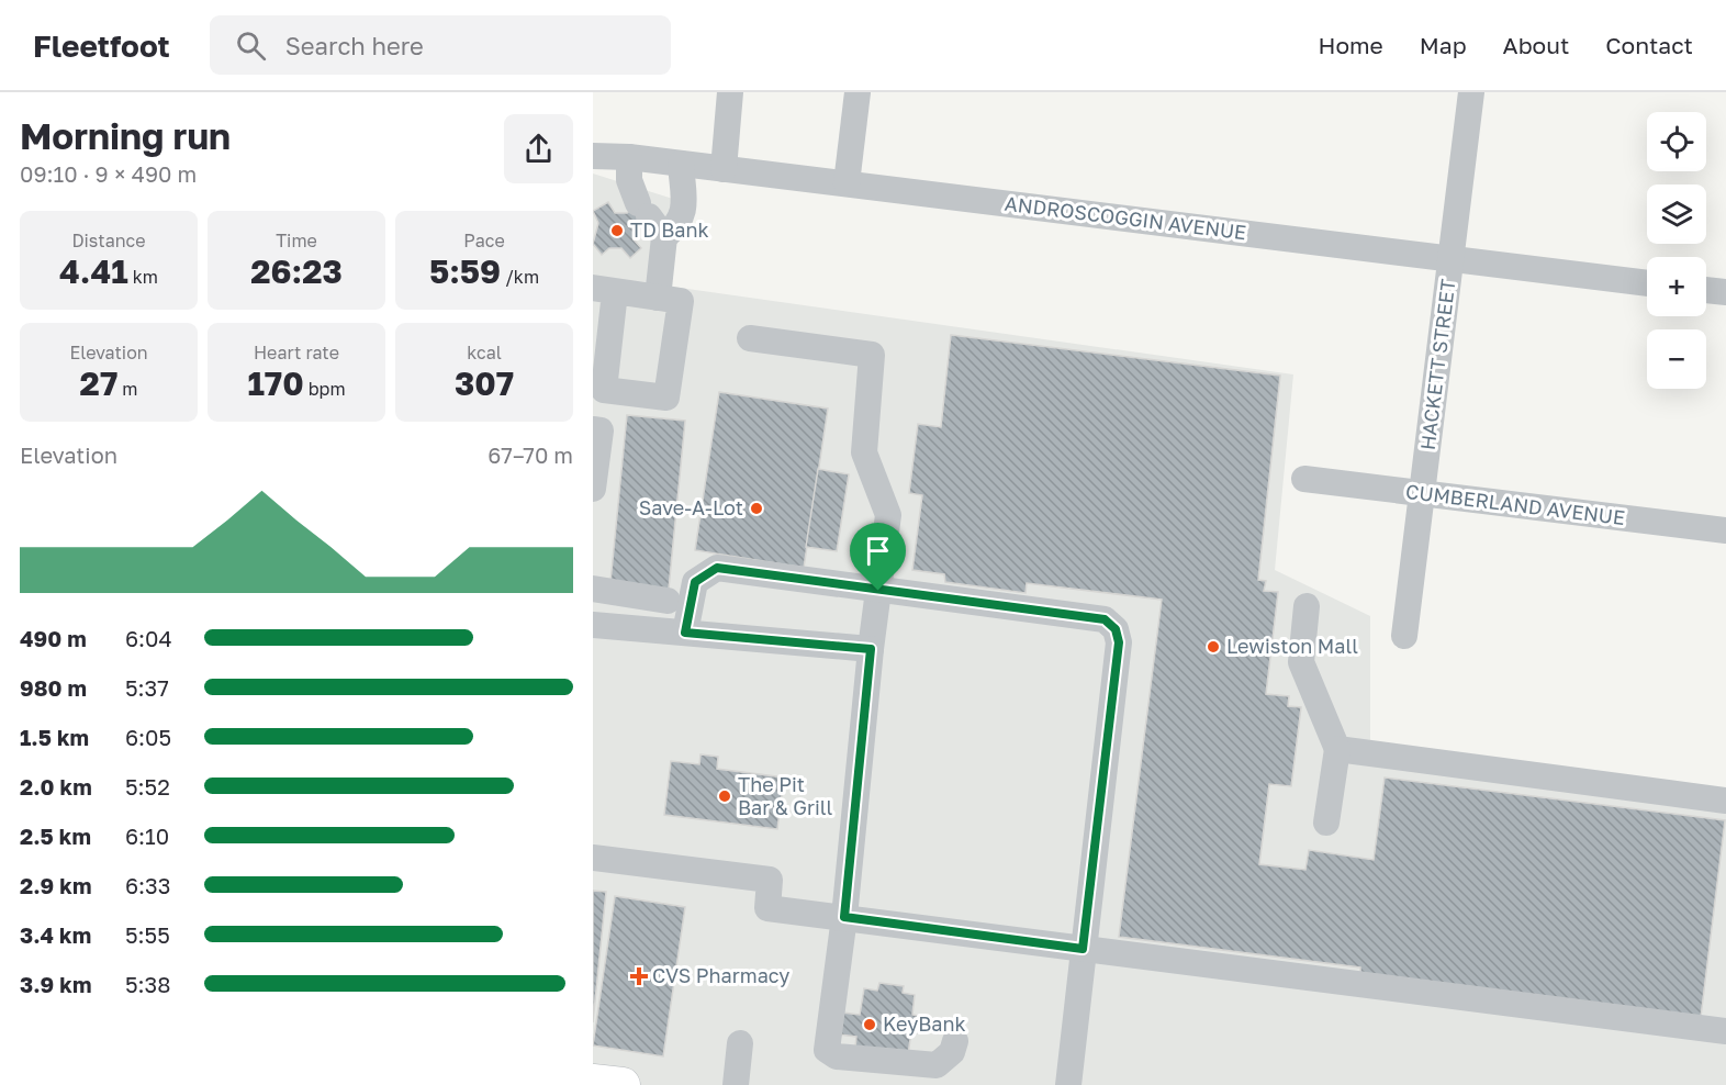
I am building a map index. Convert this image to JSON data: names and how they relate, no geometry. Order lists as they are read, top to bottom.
{
  "streets": {
    "street": ["ANDROSCOGGIN AVENUE", "HACKETT STREET", "CUMBERLAND AVENUE"]
  },
  "crossings": [
    ["ANDROSCOGGIN AVENUE", "HACKETT STREET"],
    ["HACKETT STREET", "CUMBERLAND AVENUE"]
  ],
  "places": {
    "other": [
      "TD Bank",
      "Save-A-Lot",
      "Lewiston Mall",
      "The Pit Bar & Grill",
      "KeyBank"
    ],
    "health": ["CVS Pharmacy"]
  },
  "page": {
    "header": "Fleetfoot",
    "search": "Search here",
    "nav": [
      "Home",
      "Map",
      "About",
      "Contact"
    ],
    "heading": ["Morning run", "09:10 · 9 × 490 m"],
    "map_buttons": ["+", "−"],
    "stats": [
      ["Distance", "4.41 km"],
      ["Time", "26:23"],
      ["Pace", "5:59 /km"],
      ["Elevation", "27 m"],
      ["Heart rate", "170 bpm"],
      ["kcal", "307"]
    ],
    "chart": ["Elevation", "67–70 m"],
    "list": [
      {
        "name": "490 m",
        "note": "6:04"
      },
      {
        "name": "980 m",
        "note": "5:37"
      },
      {
        "name": "1.5 km",
        "note": "6:05"
      },
      {
        "name": "2.0 km",
        "note": "5:52"
      },
      {
        "name": "2.5 km",
        "note": "6:10"
      },
      {
        "name": "2.9 km",
        "note": "6:33"
      },
      {
        "name": "3.4 km",
        "note": "5:55"
      },
      {
        "name": "3.9 km",
        "note": "5:38"
      }
    ]
  }
}
